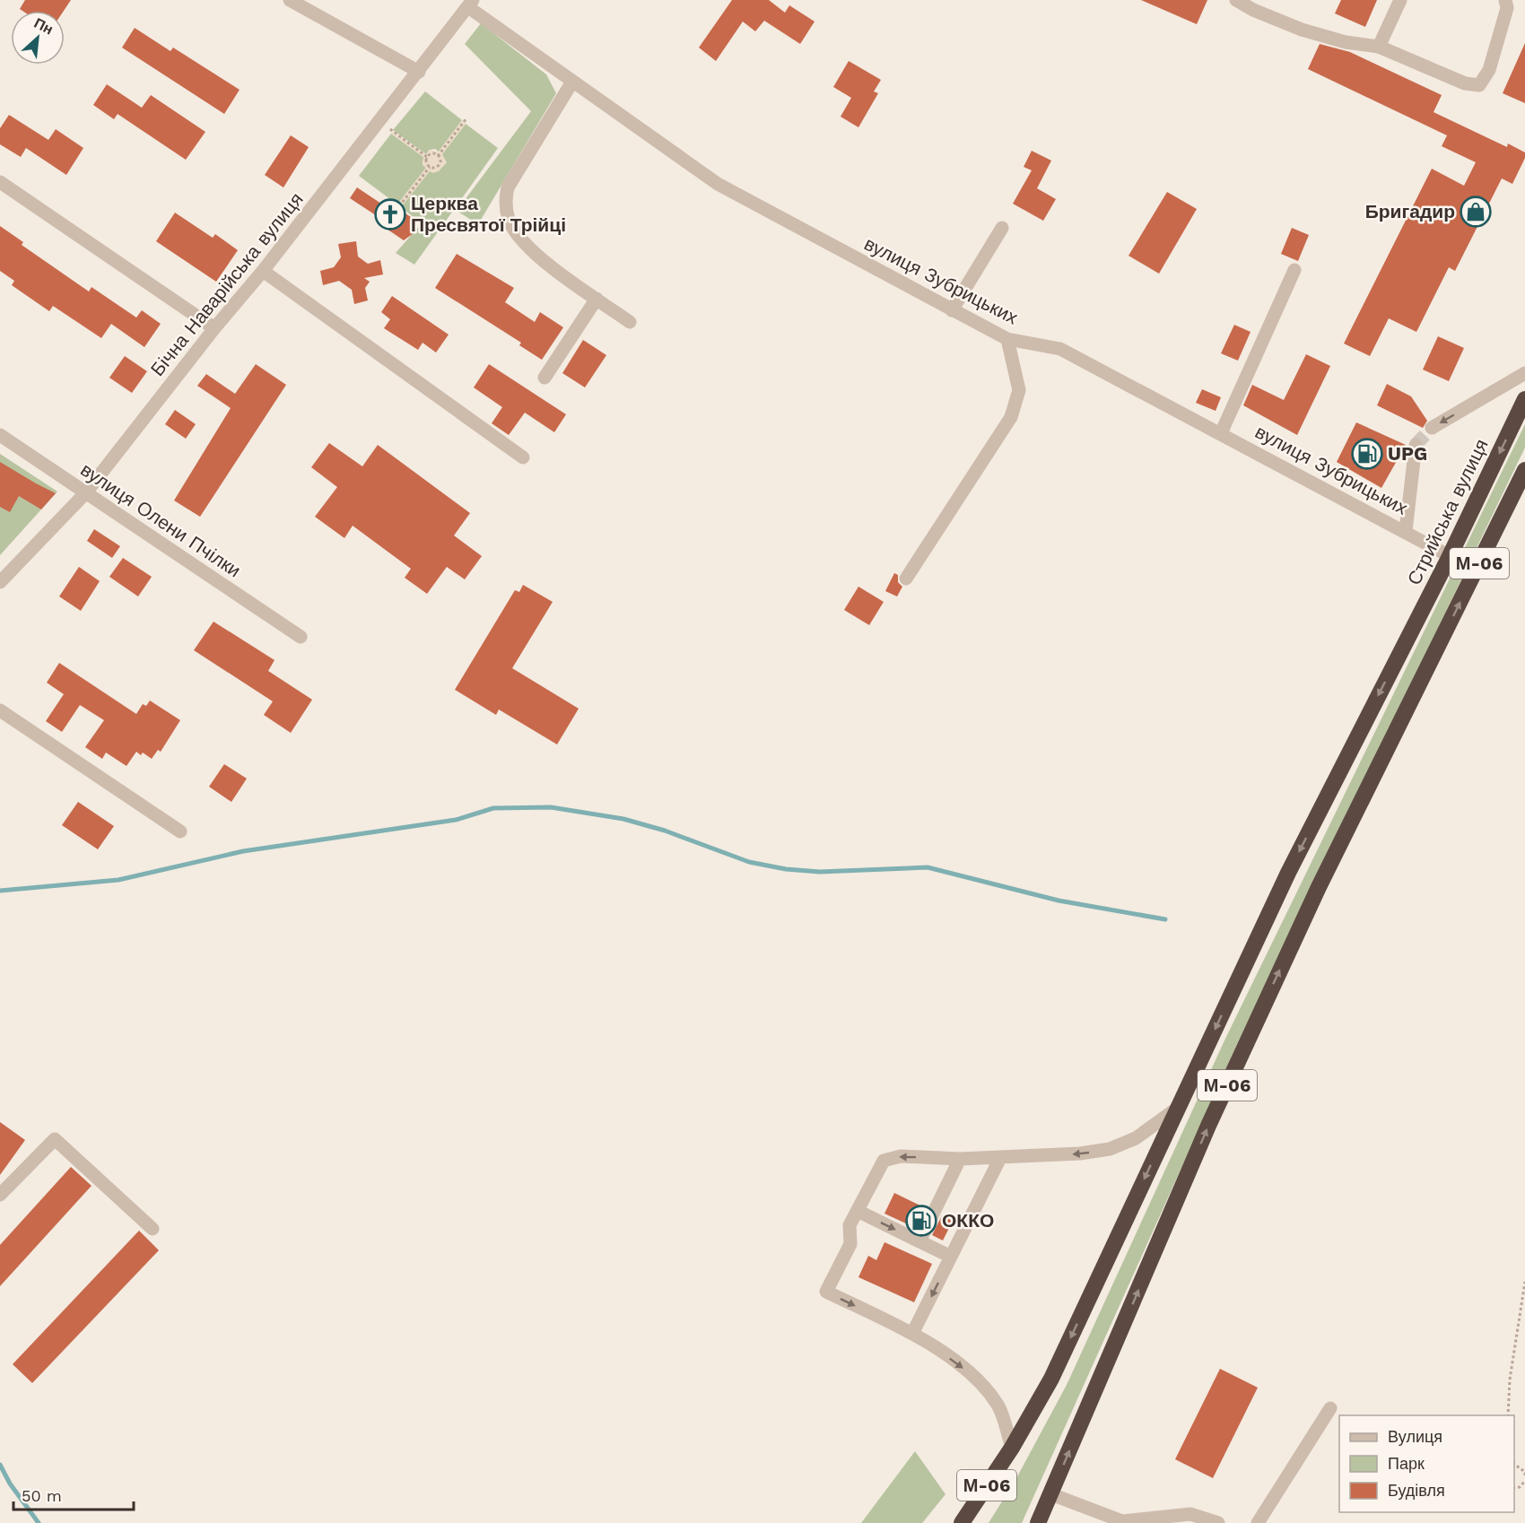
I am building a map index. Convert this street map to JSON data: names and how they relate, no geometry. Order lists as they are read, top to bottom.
{
  "streets": {
    "highway": ["Стрийська вулиця", "М-06"],
    "street": ["вулиця Зубрицьких", "Бічна Наварійська вулиця", "вулиця Олени Пчілки"]
  },
  "crossings": [
    ["вулиця Зубрицьких", "Бічна Наварійська вулиця"],
    ["вулиця Зубрицьких", "Стрийська вулиця"],
    ["Бічна Наварійська вулиця", "вулиця Олени Пчілки"],
    ["Стрийська вулиця", "М-06"]
  ],
  "places": {
    "shop": ["Бригадир"],
    "church": ["Церква Пресвятої Трійці"],
    "fuel station": ["UPG", "ОККО"]
  },
  "legend": ["Вулиця", "Парк", "Будівля"],
  "scale_bar": "50 m",
  "north": "top right"
}
